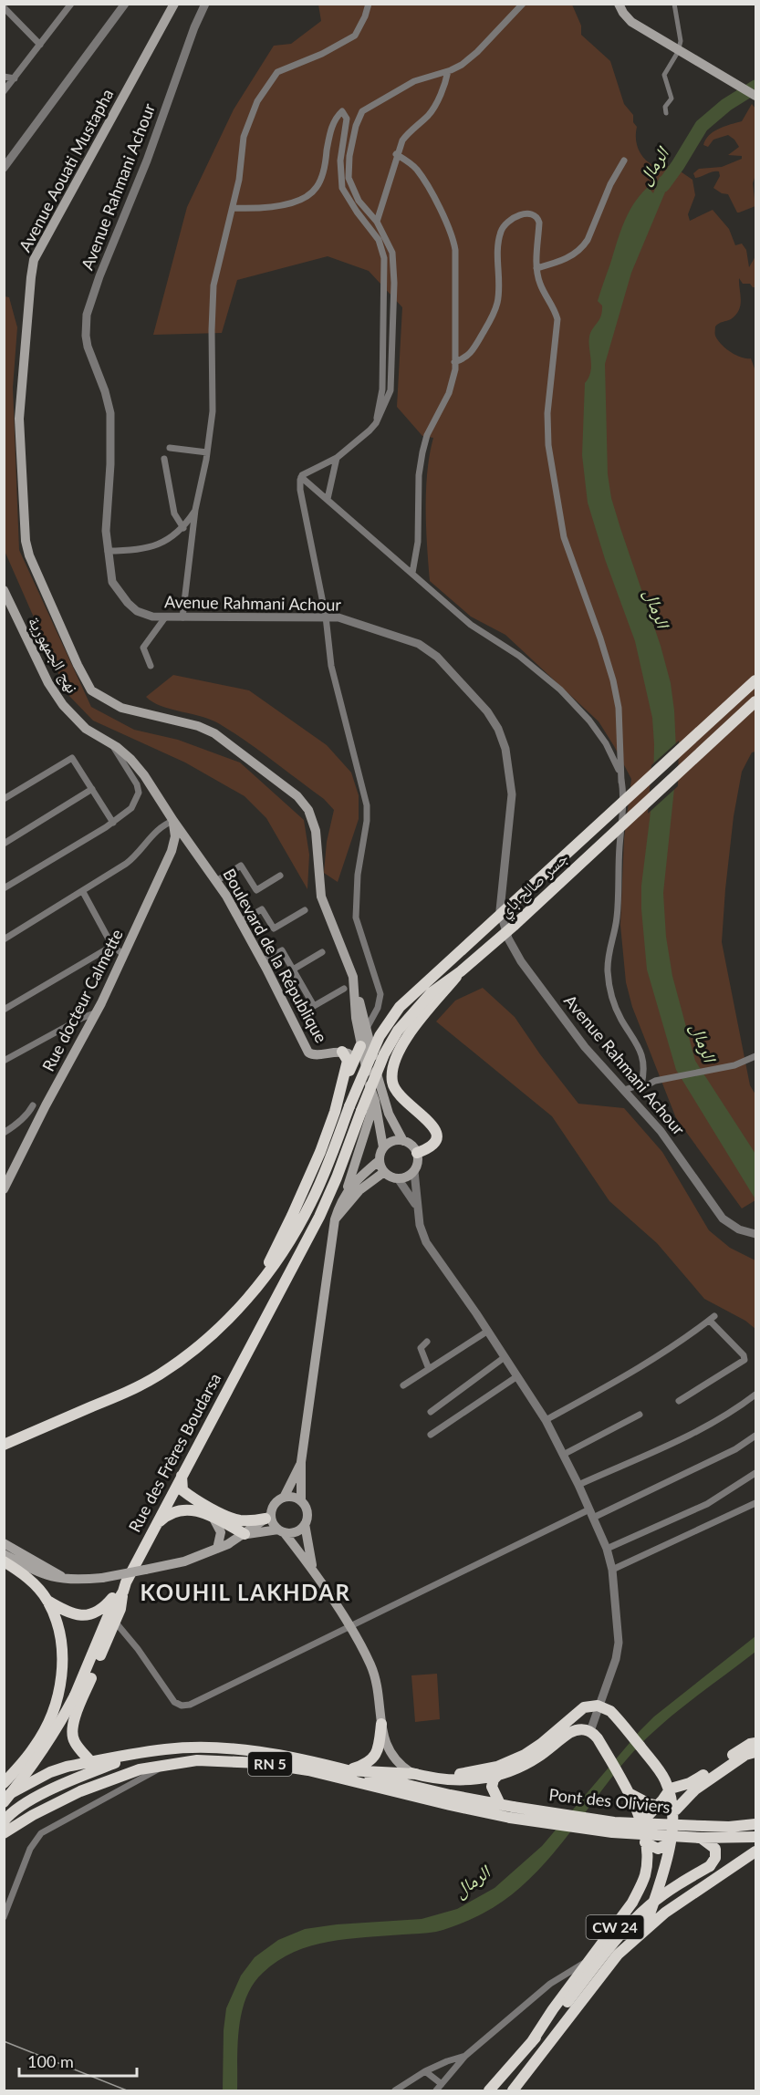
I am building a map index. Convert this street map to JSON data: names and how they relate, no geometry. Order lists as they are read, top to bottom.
{
  "streets": {
    "highway": [
      "جسر صالح باي",
      "Rue des Frères Boudarsa",
      "RN 5",
      "Pont des Oliviers",
      "CW 24"
    ],
    "main road": [
      "Avenue Aouati Mustapha",
      "نهج الجمهورية",
      "Boulevard de la République",
      "Rue docteur Calmette"
    ],
    "street": ["Avenue Rahmani Achour"]
  },
  "crossings": [
    ["نهج الجمهورية", "Boulevard de la République"],
    ["نهج الجمهورية", "Rue docteur Calmette"],
    ["جسر صالح باي", "Rue des Frères Boudarsa"],
    ["Boulevard de la République", "Rue docteur Calmette"],
    ["RN 5", "Pont des Oliviers"],
    ["RN 5", "CW 24"],
    ["Pont des Oliviers", "CW 24"]
  ],
  "districts": ["KOUHIL LAKHDAR"],
  "water": ["الرمال"],
  "scale_bar": "100 m"
}
